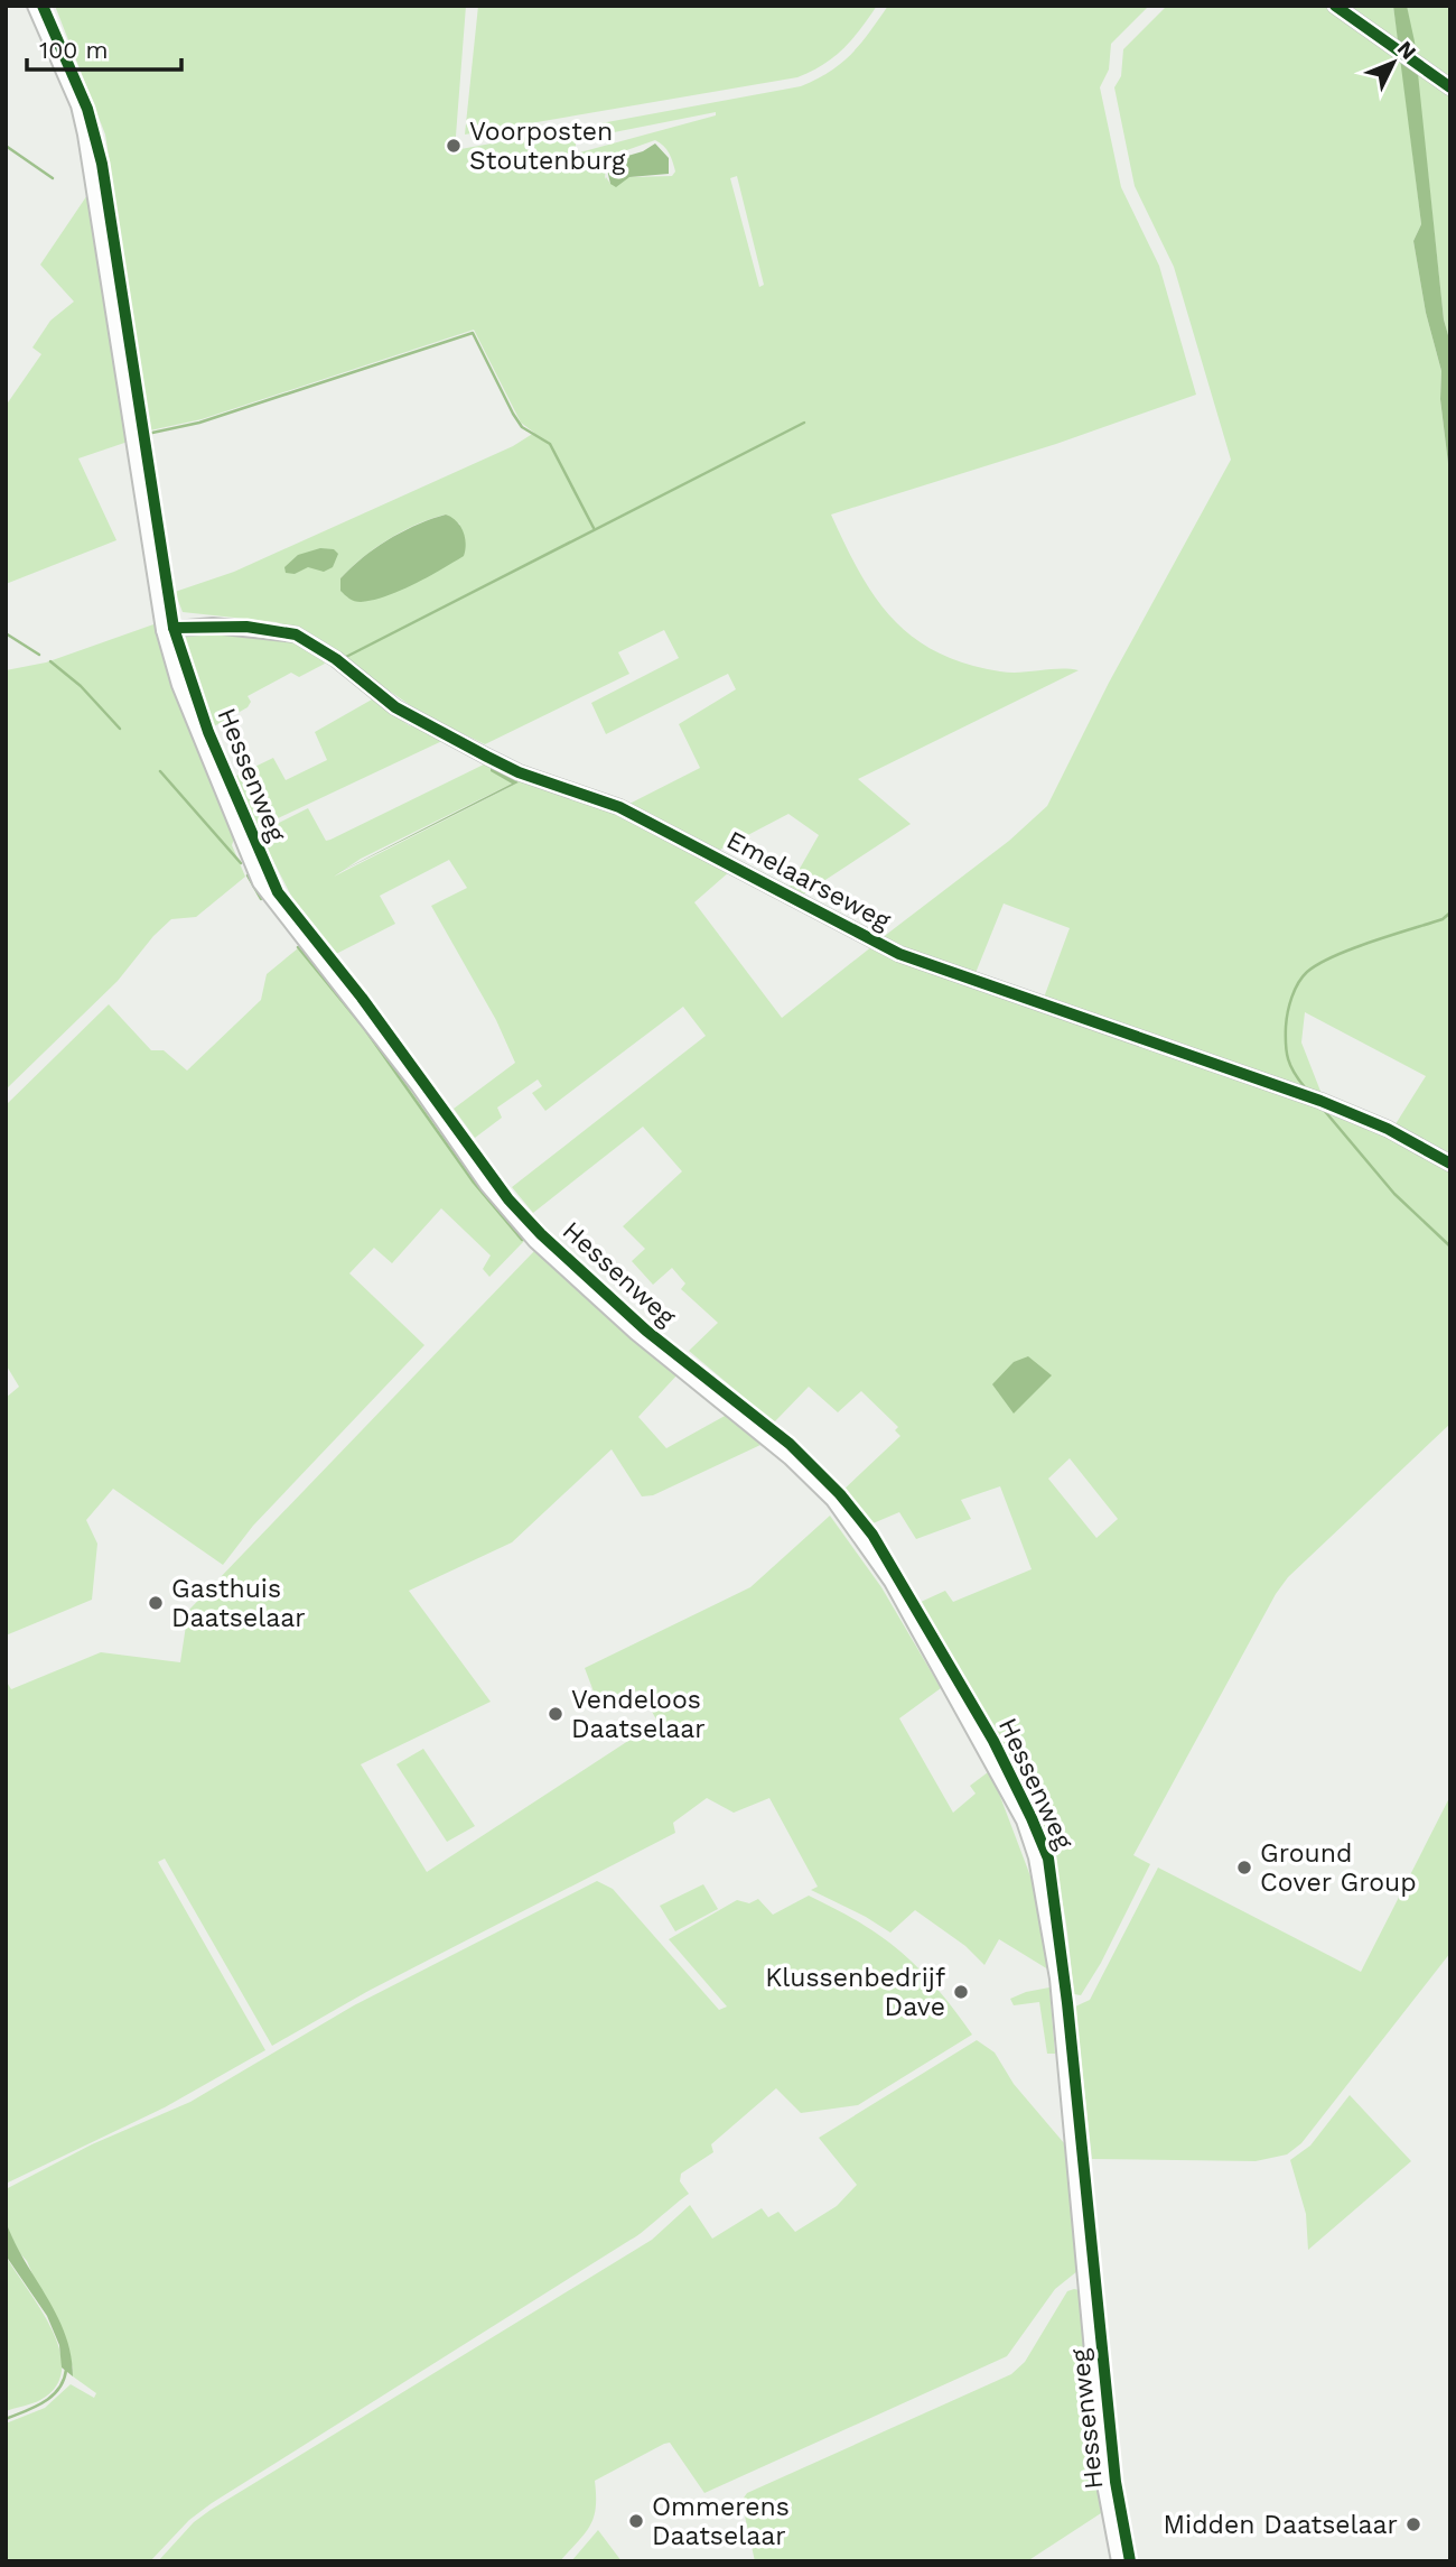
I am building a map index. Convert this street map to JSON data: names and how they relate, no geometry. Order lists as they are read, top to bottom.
{
  "streets": {
    "street": ["Hessenweg", "Emelaarseweg"]
  },
  "crossings": [
    ["Hessenweg", "Emelaarseweg"]
  ],
  "places": [
    "Voorposten Stoutenburg",
    "Gasthuis Daatselaar",
    "Vendeloos Daatselaar",
    "Ground Cover Group",
    "Klussenbedrijf Dave",
    "Ommerens Daatselaar",
    "Midden Daatselaar"
  ],
  "scale_bar": "100 m",
  "north": "top right"
}
